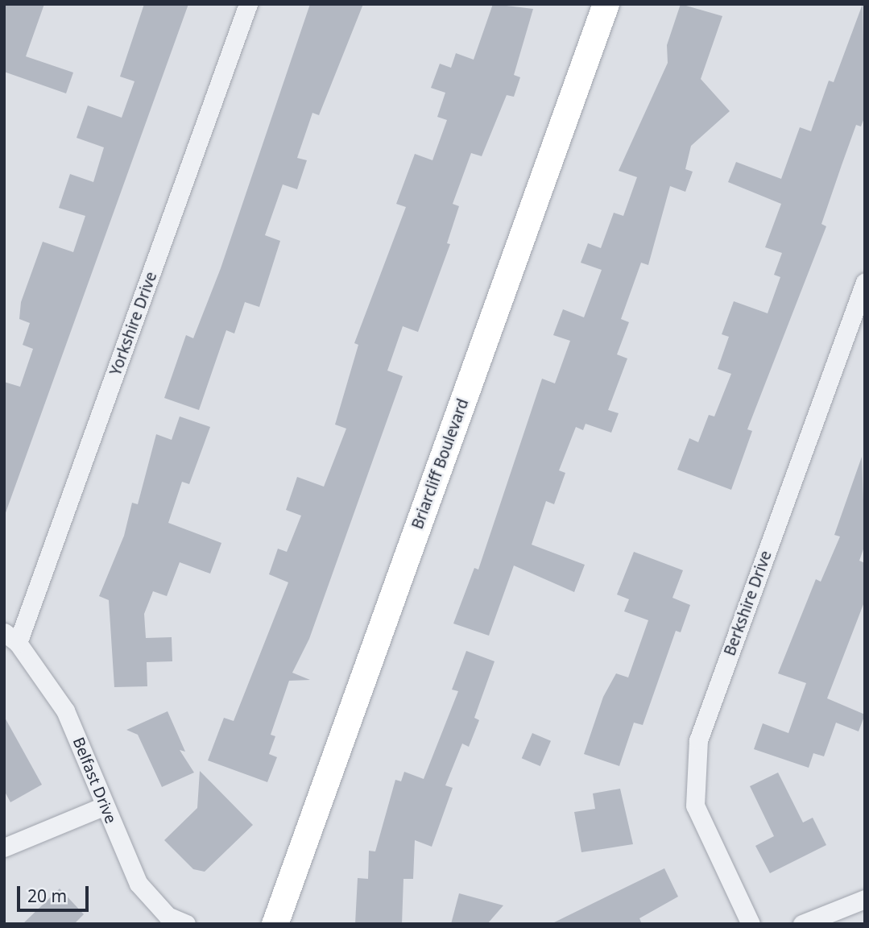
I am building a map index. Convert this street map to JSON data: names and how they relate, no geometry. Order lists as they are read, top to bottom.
{
  "streets": {
    "street": [
      "Yorkshire Drive",
      "Briarcliff Boulevard",
      "Berkshire Drive",
      "Belfast Drive"
    ]
  },
  "crossings": [
    ["Yorkshire Drive", "Belfast Drive"]
  ],
  "scale_bar": "20 m"
}
